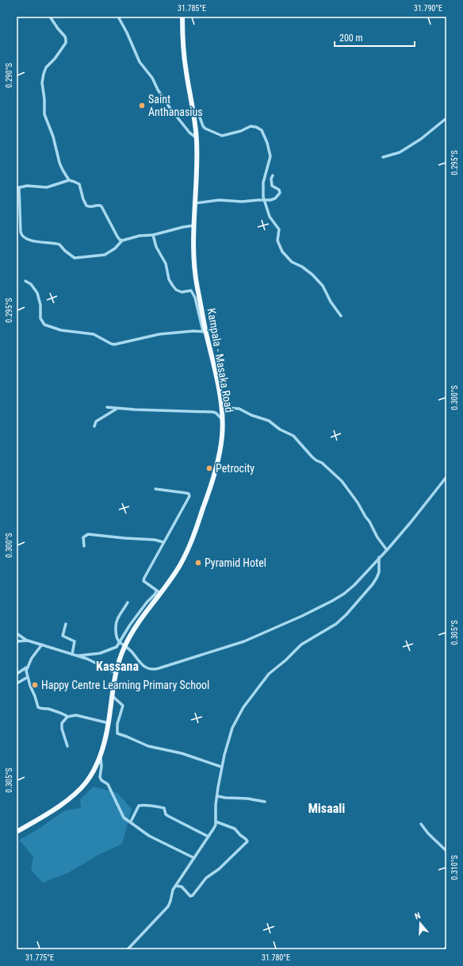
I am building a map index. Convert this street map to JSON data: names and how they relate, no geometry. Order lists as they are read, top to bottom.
{
  "streets": {
    "main road": ["Kampala - Masaka Road"]
  },
  "districts": ["Kassana", "Misaali"],
  "places": [
    "Saint Anthanasius",
    "Petrocity",
    "Pyramid Hotel",
    "Happy Centre Learning Primary School"
  ],
  "scale_bar": "200 m",
  "north": "top",
  "coordinates": [
    "31.785°E",
    "31.790°E",
    "0.290°S",
    "0.295°S",
    "0.300°S",
    "0.305°S",
    "0.310°S",
    "31.775°E",
    "31.780°E"
  ]
}
